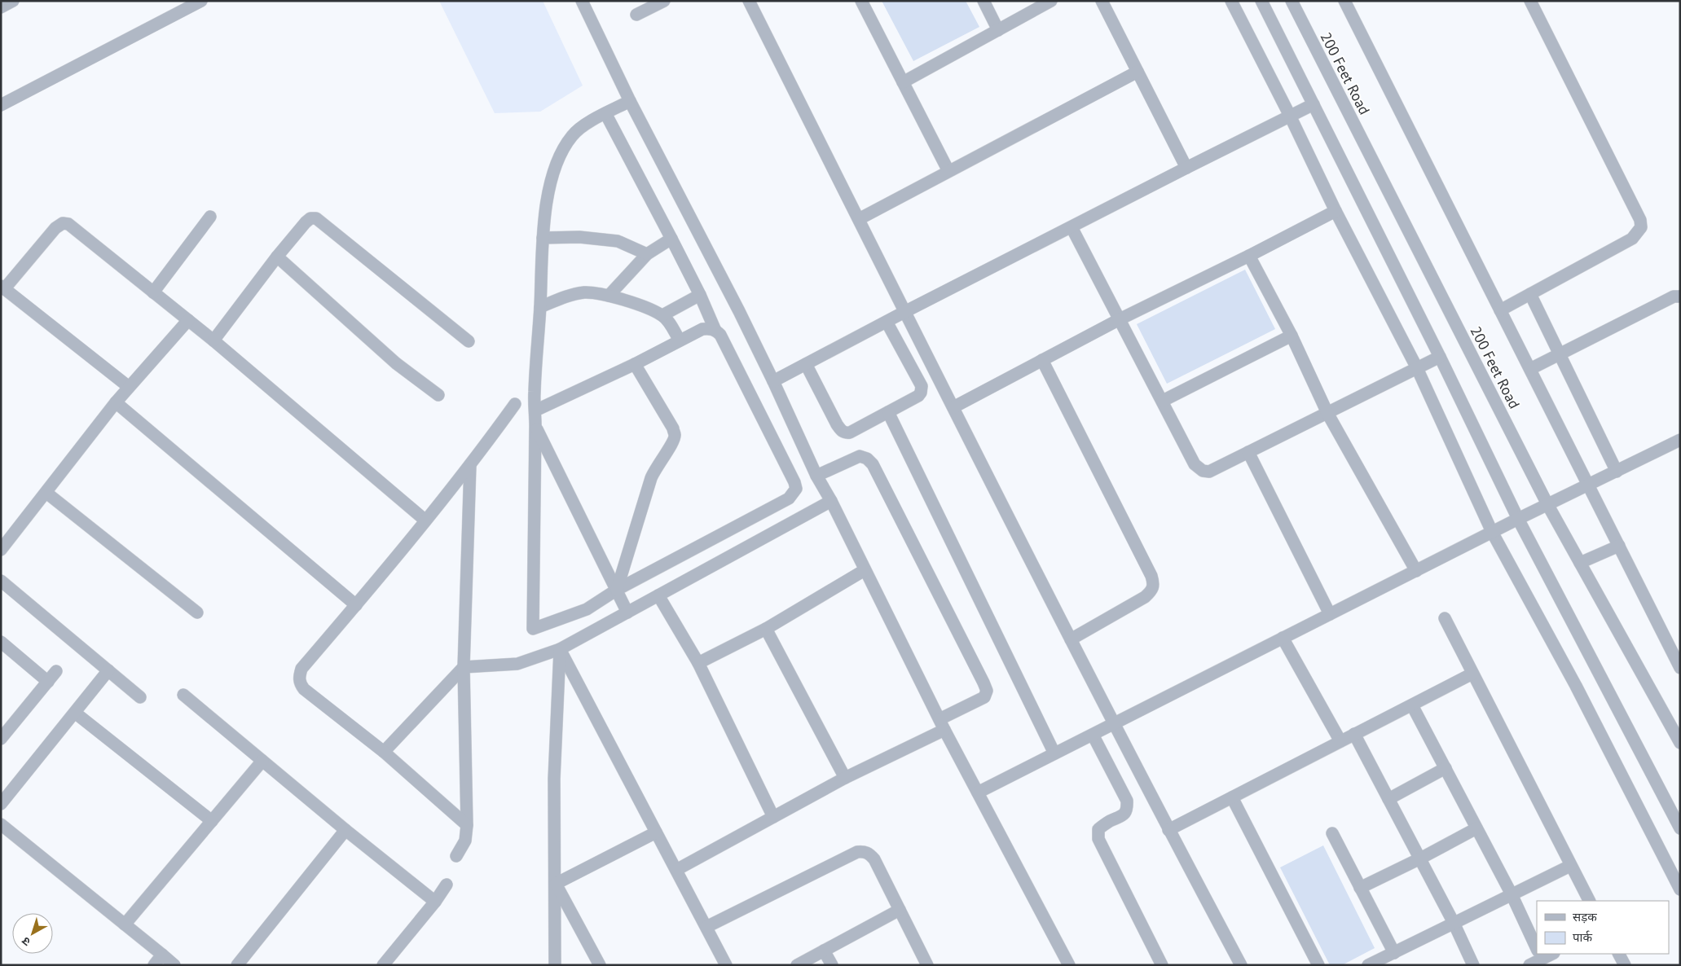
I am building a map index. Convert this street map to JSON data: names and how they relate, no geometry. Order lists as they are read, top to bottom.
{
  "streets": {
    "street": ["200 Feet Road"]
  },
  "legend": ["सड़क", "पार्क"],
  "north": "bottom left"
}
